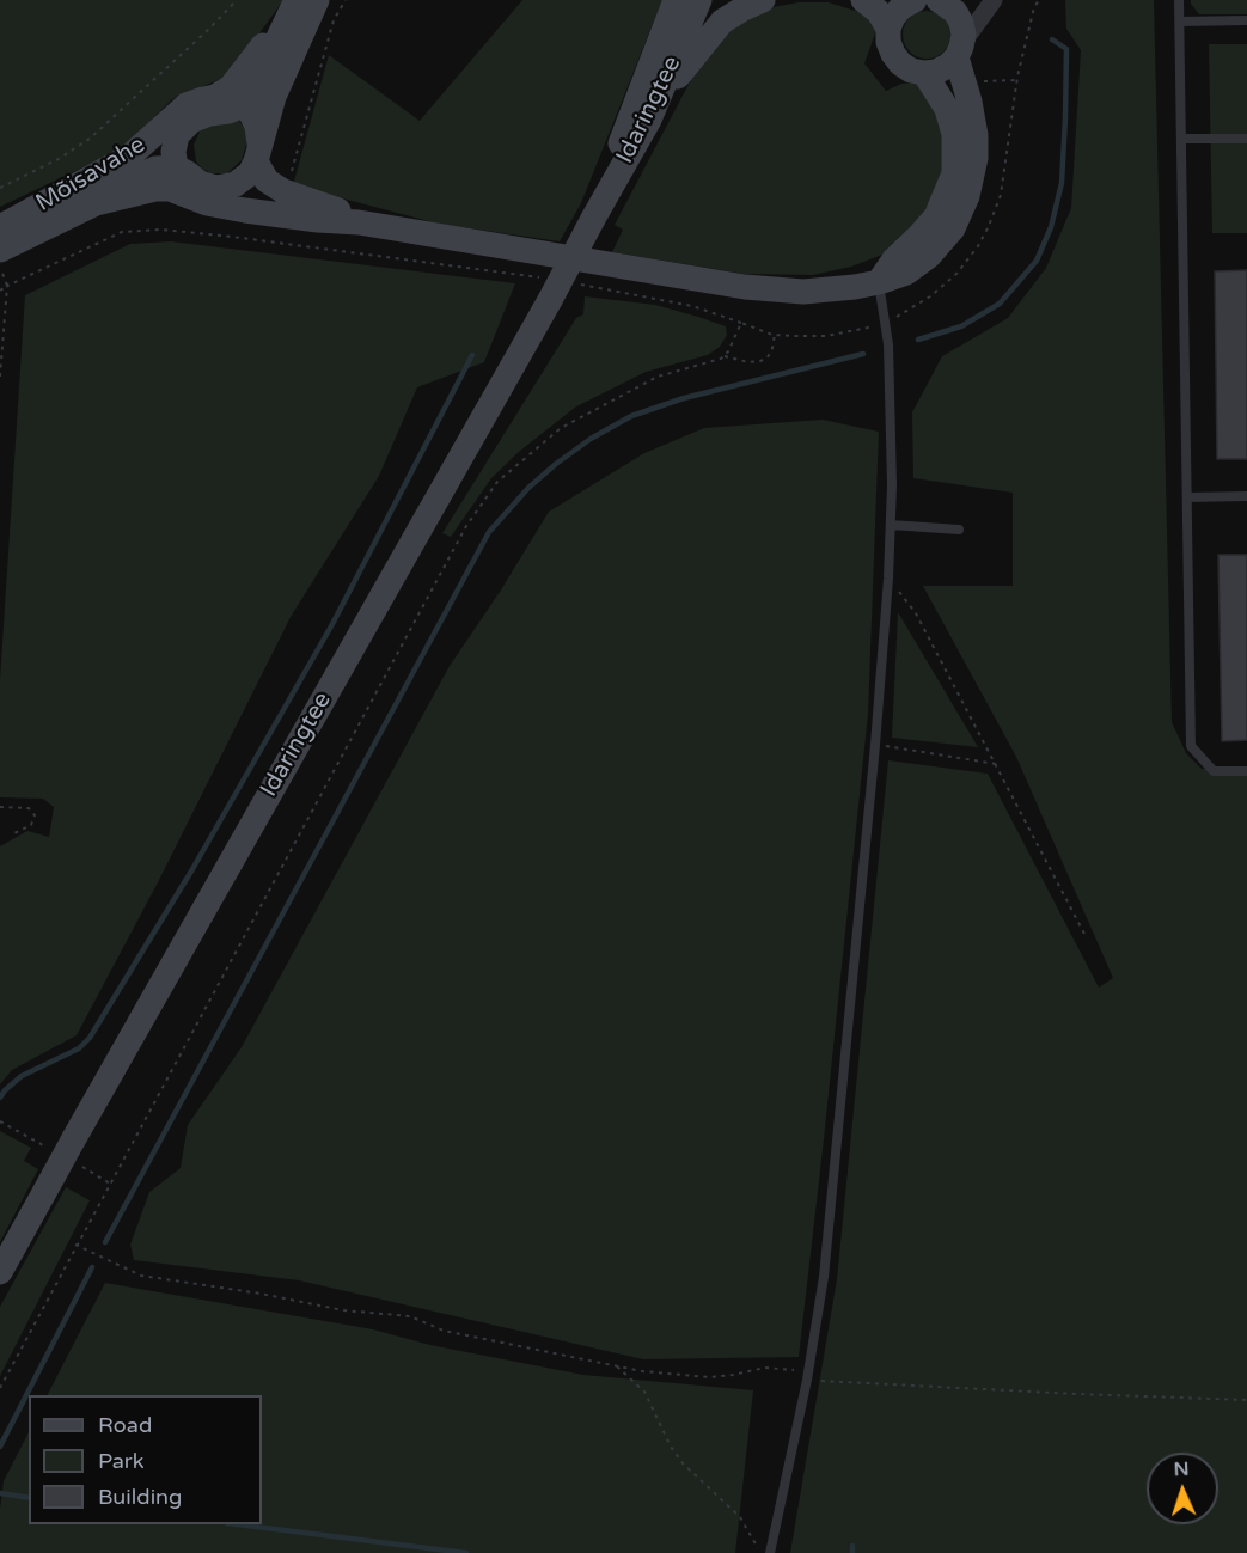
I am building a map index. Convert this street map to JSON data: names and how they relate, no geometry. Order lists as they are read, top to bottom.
{
  "streets": {
    "street": ["Idaringtee", "Mõisavahe"]
  },
  "legend": ["Road", "Park", "Building"],
  "north": "top"
}
